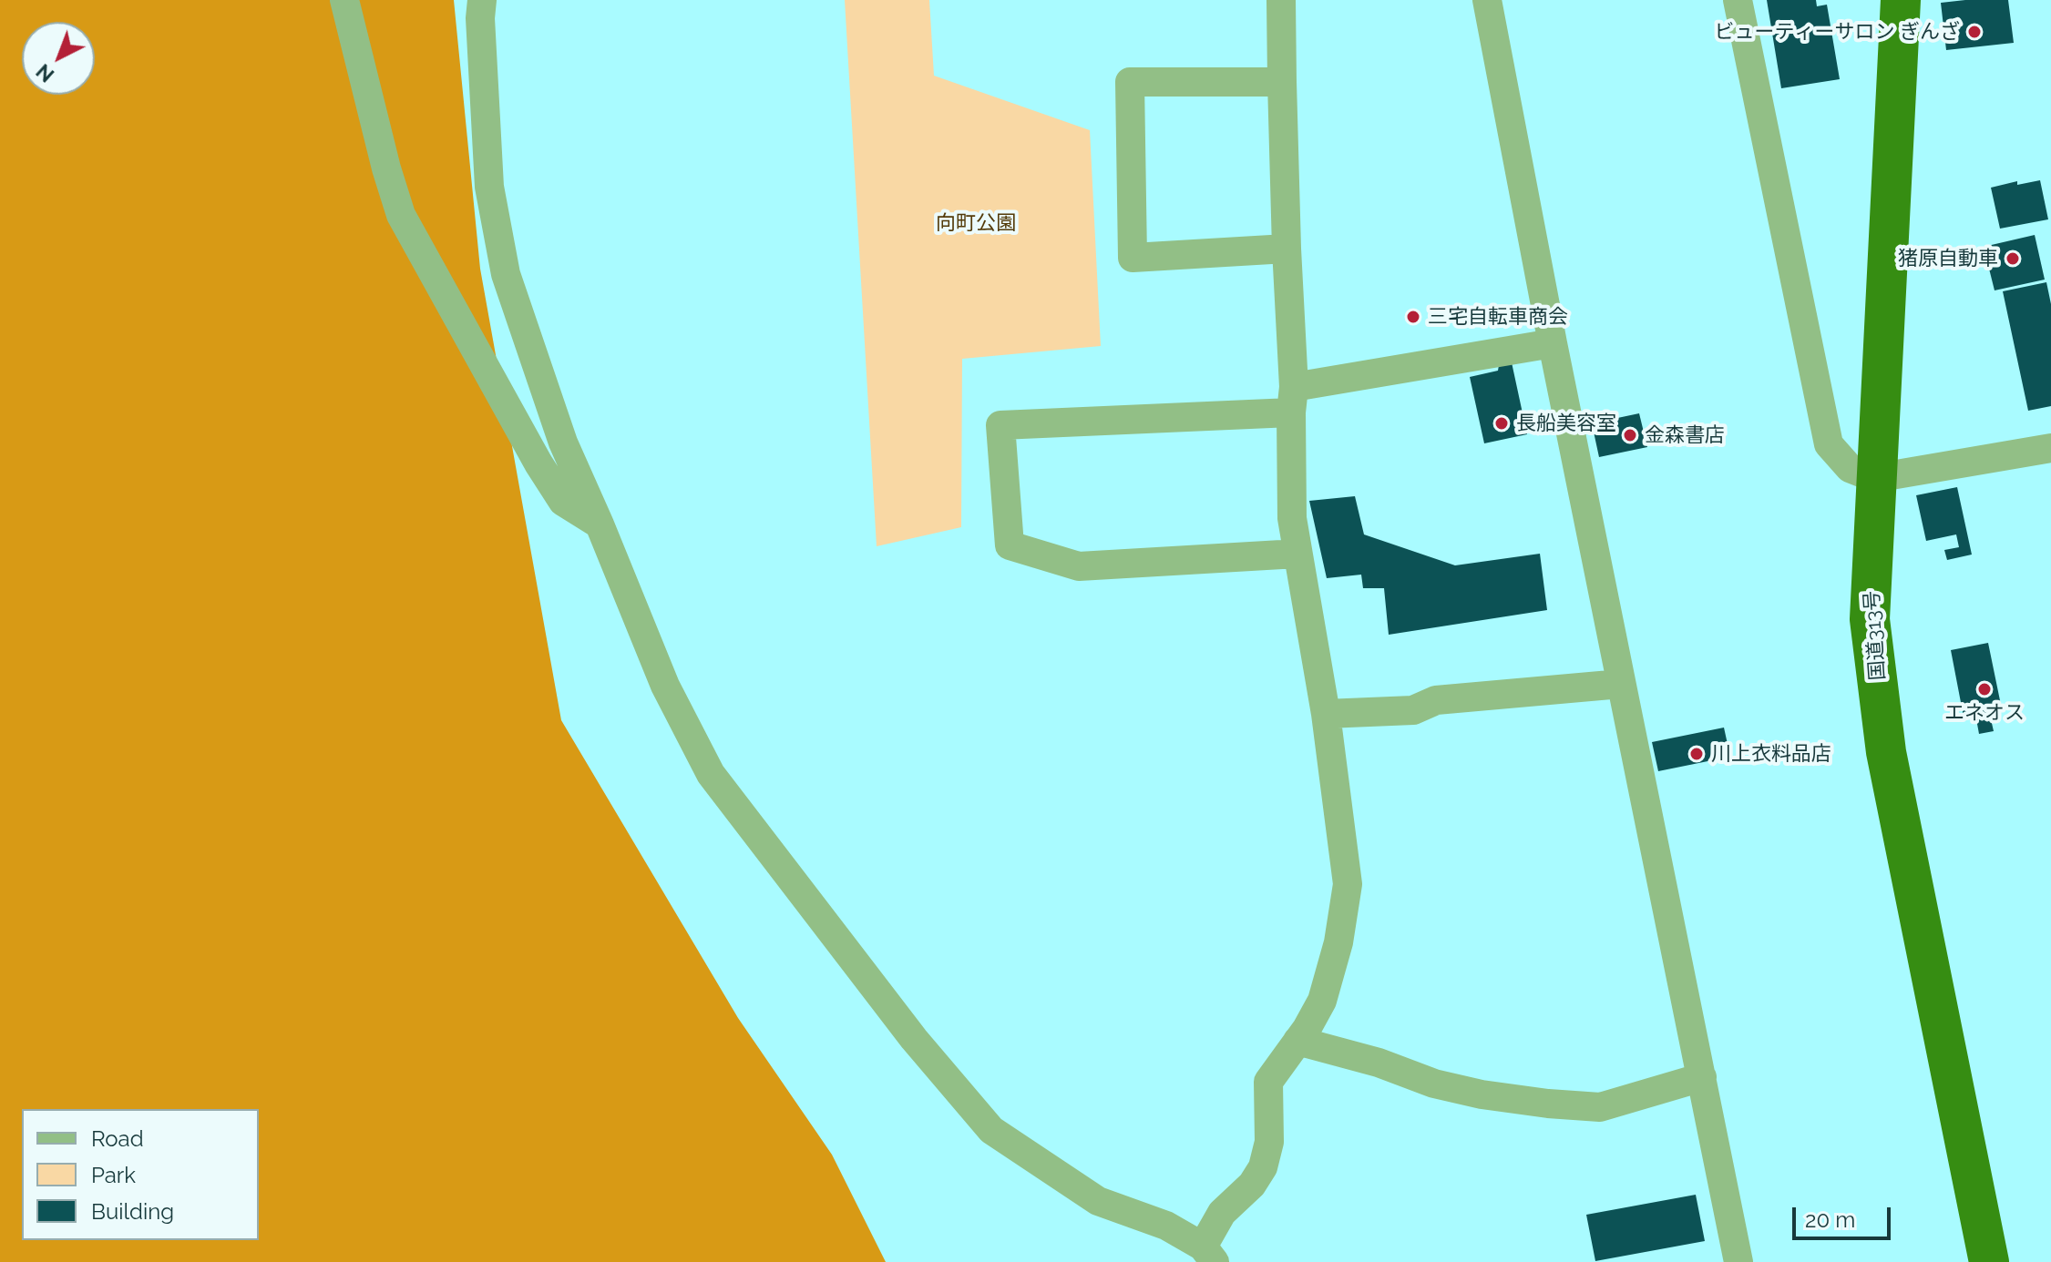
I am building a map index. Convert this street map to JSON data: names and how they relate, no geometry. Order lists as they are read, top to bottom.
{
  "streets": {
    "highway": ["国道313号"]
  },
  "parks": ["向町公園"],
  "places": [
    "ビューティーサロン ぎんざ",
    "猪原自動車",
    "三宅自転車商会",
    "長船美容室",
    "金森書店",
    "エネオス",
    "川上衣料品店"
  ],
  "legend": ["Road", "Park", "Building"],
  "scale_bar": "20 m",
  "north": "bottom left"
}
